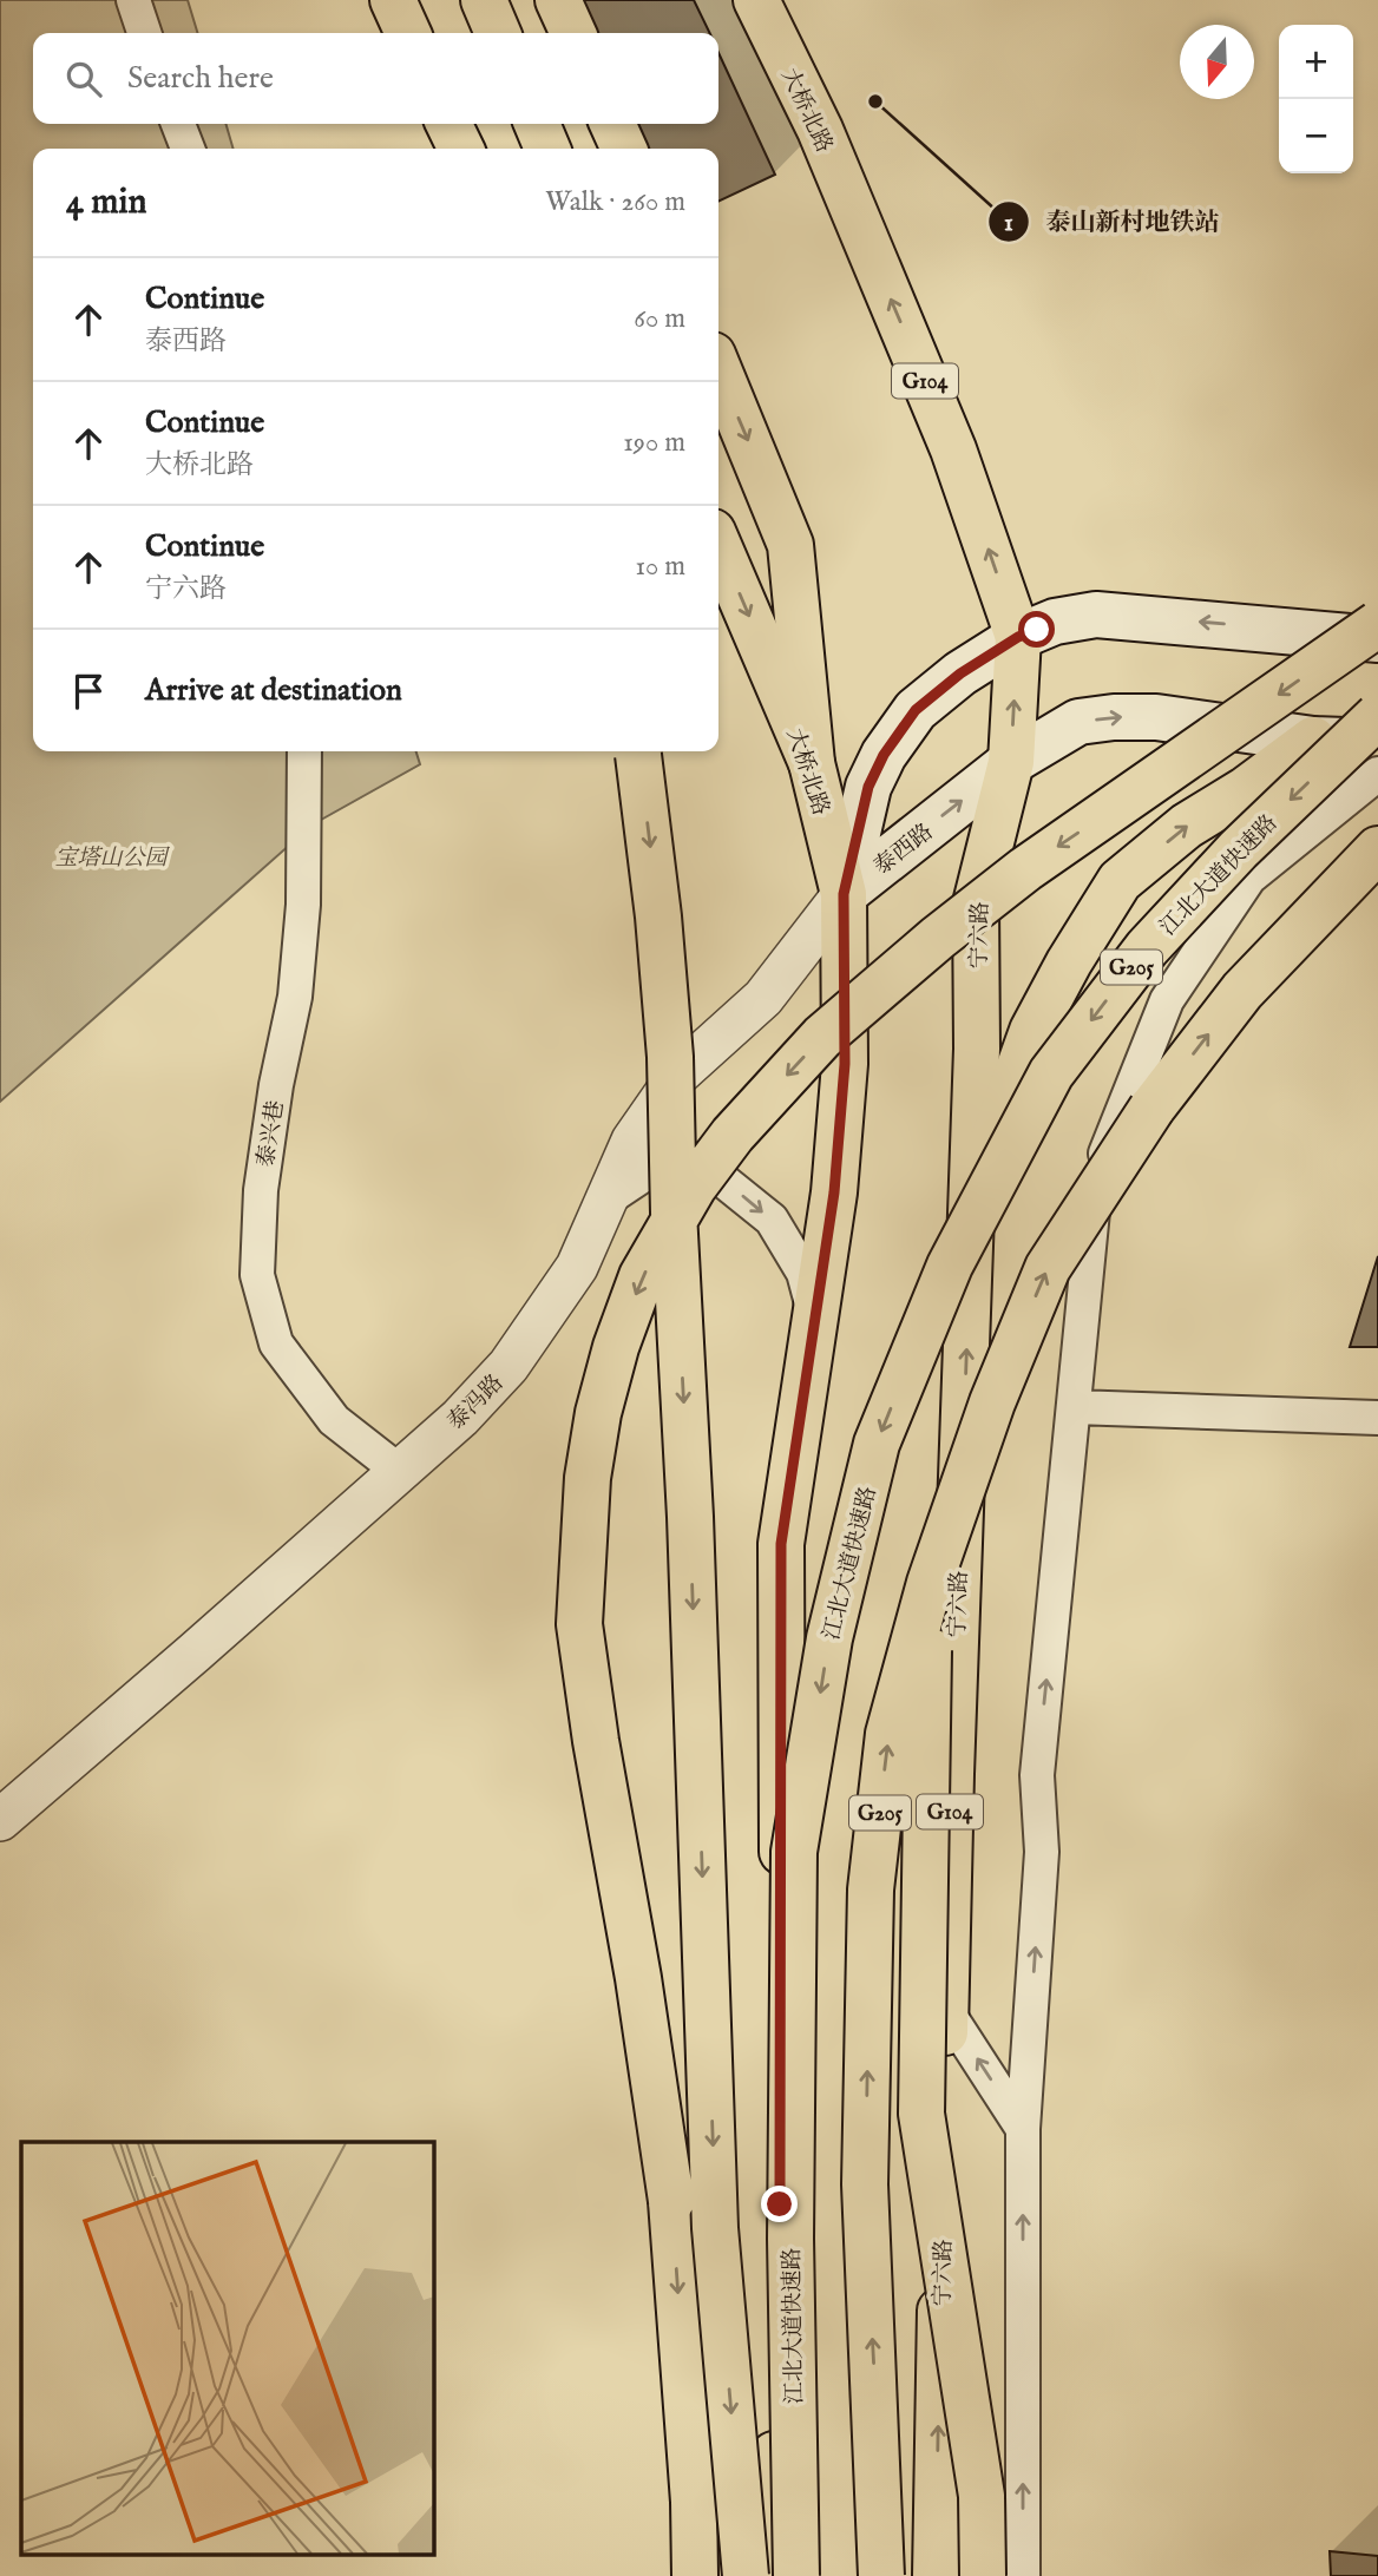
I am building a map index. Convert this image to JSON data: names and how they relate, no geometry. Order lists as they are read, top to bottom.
{
  "streets": {
    "main road": [
      "大桥北路",
      "G104",
      "泰西路",
      "江北大道快速路",
      "宁六路",
      "G205"
    ],
    "street": ["泰兴巷", "泰冯路"]
  },
  "crossings": [
    ["大桥北路", "泰西路"],
    ["大桥北路", "宁六路"],
    ["大桥北路", "泰冯路"],
    ["泰西路", "宁六路"],
    ["泰西路", "泰冯路"],
    ["泰兴巷", "泰冯路"]
  ],
  "parks": ["宝塔山公园"],
  "places": ["泰山新村地铁站"],
  "north": "bottom",
  "page": {
    "map_buttons": ["+", "−"],
    "search": "Search here",
    "heading": ["4 min", "Walk · 260 m"],
    "list": [
      ["Continue", "泰西路", "60 m"],
      ["Continue", "大桥北路", "190 m"],
      ["Continue", "宁六路", "10 m"],
      "Arrive at destination"
    ]
  }
}
